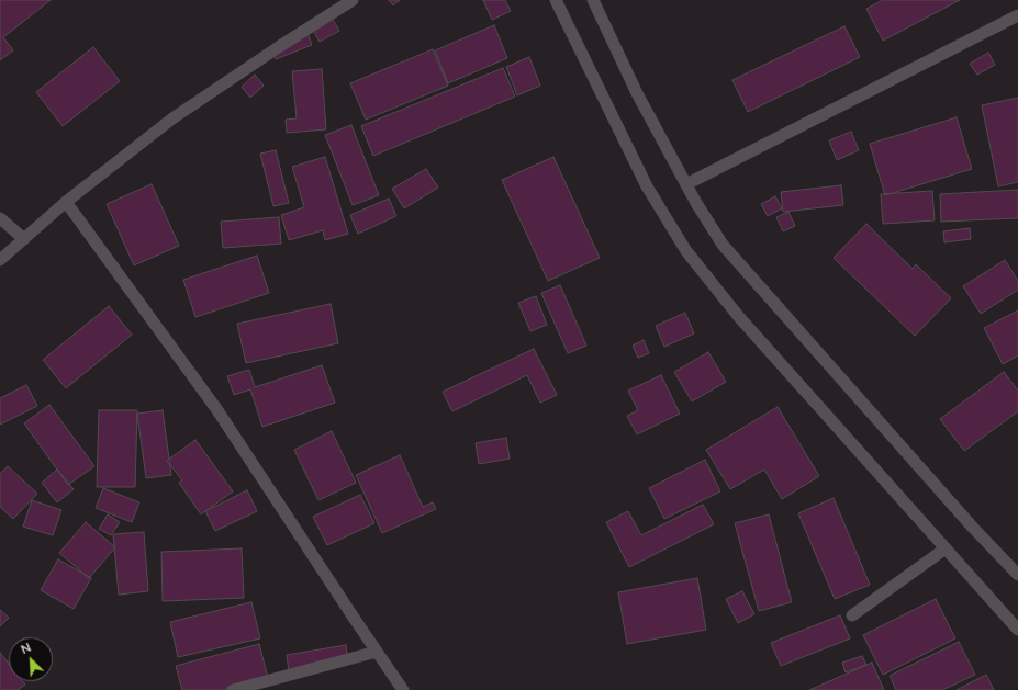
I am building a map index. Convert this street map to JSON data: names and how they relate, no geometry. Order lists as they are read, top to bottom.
{
  "north": "top left"
}
